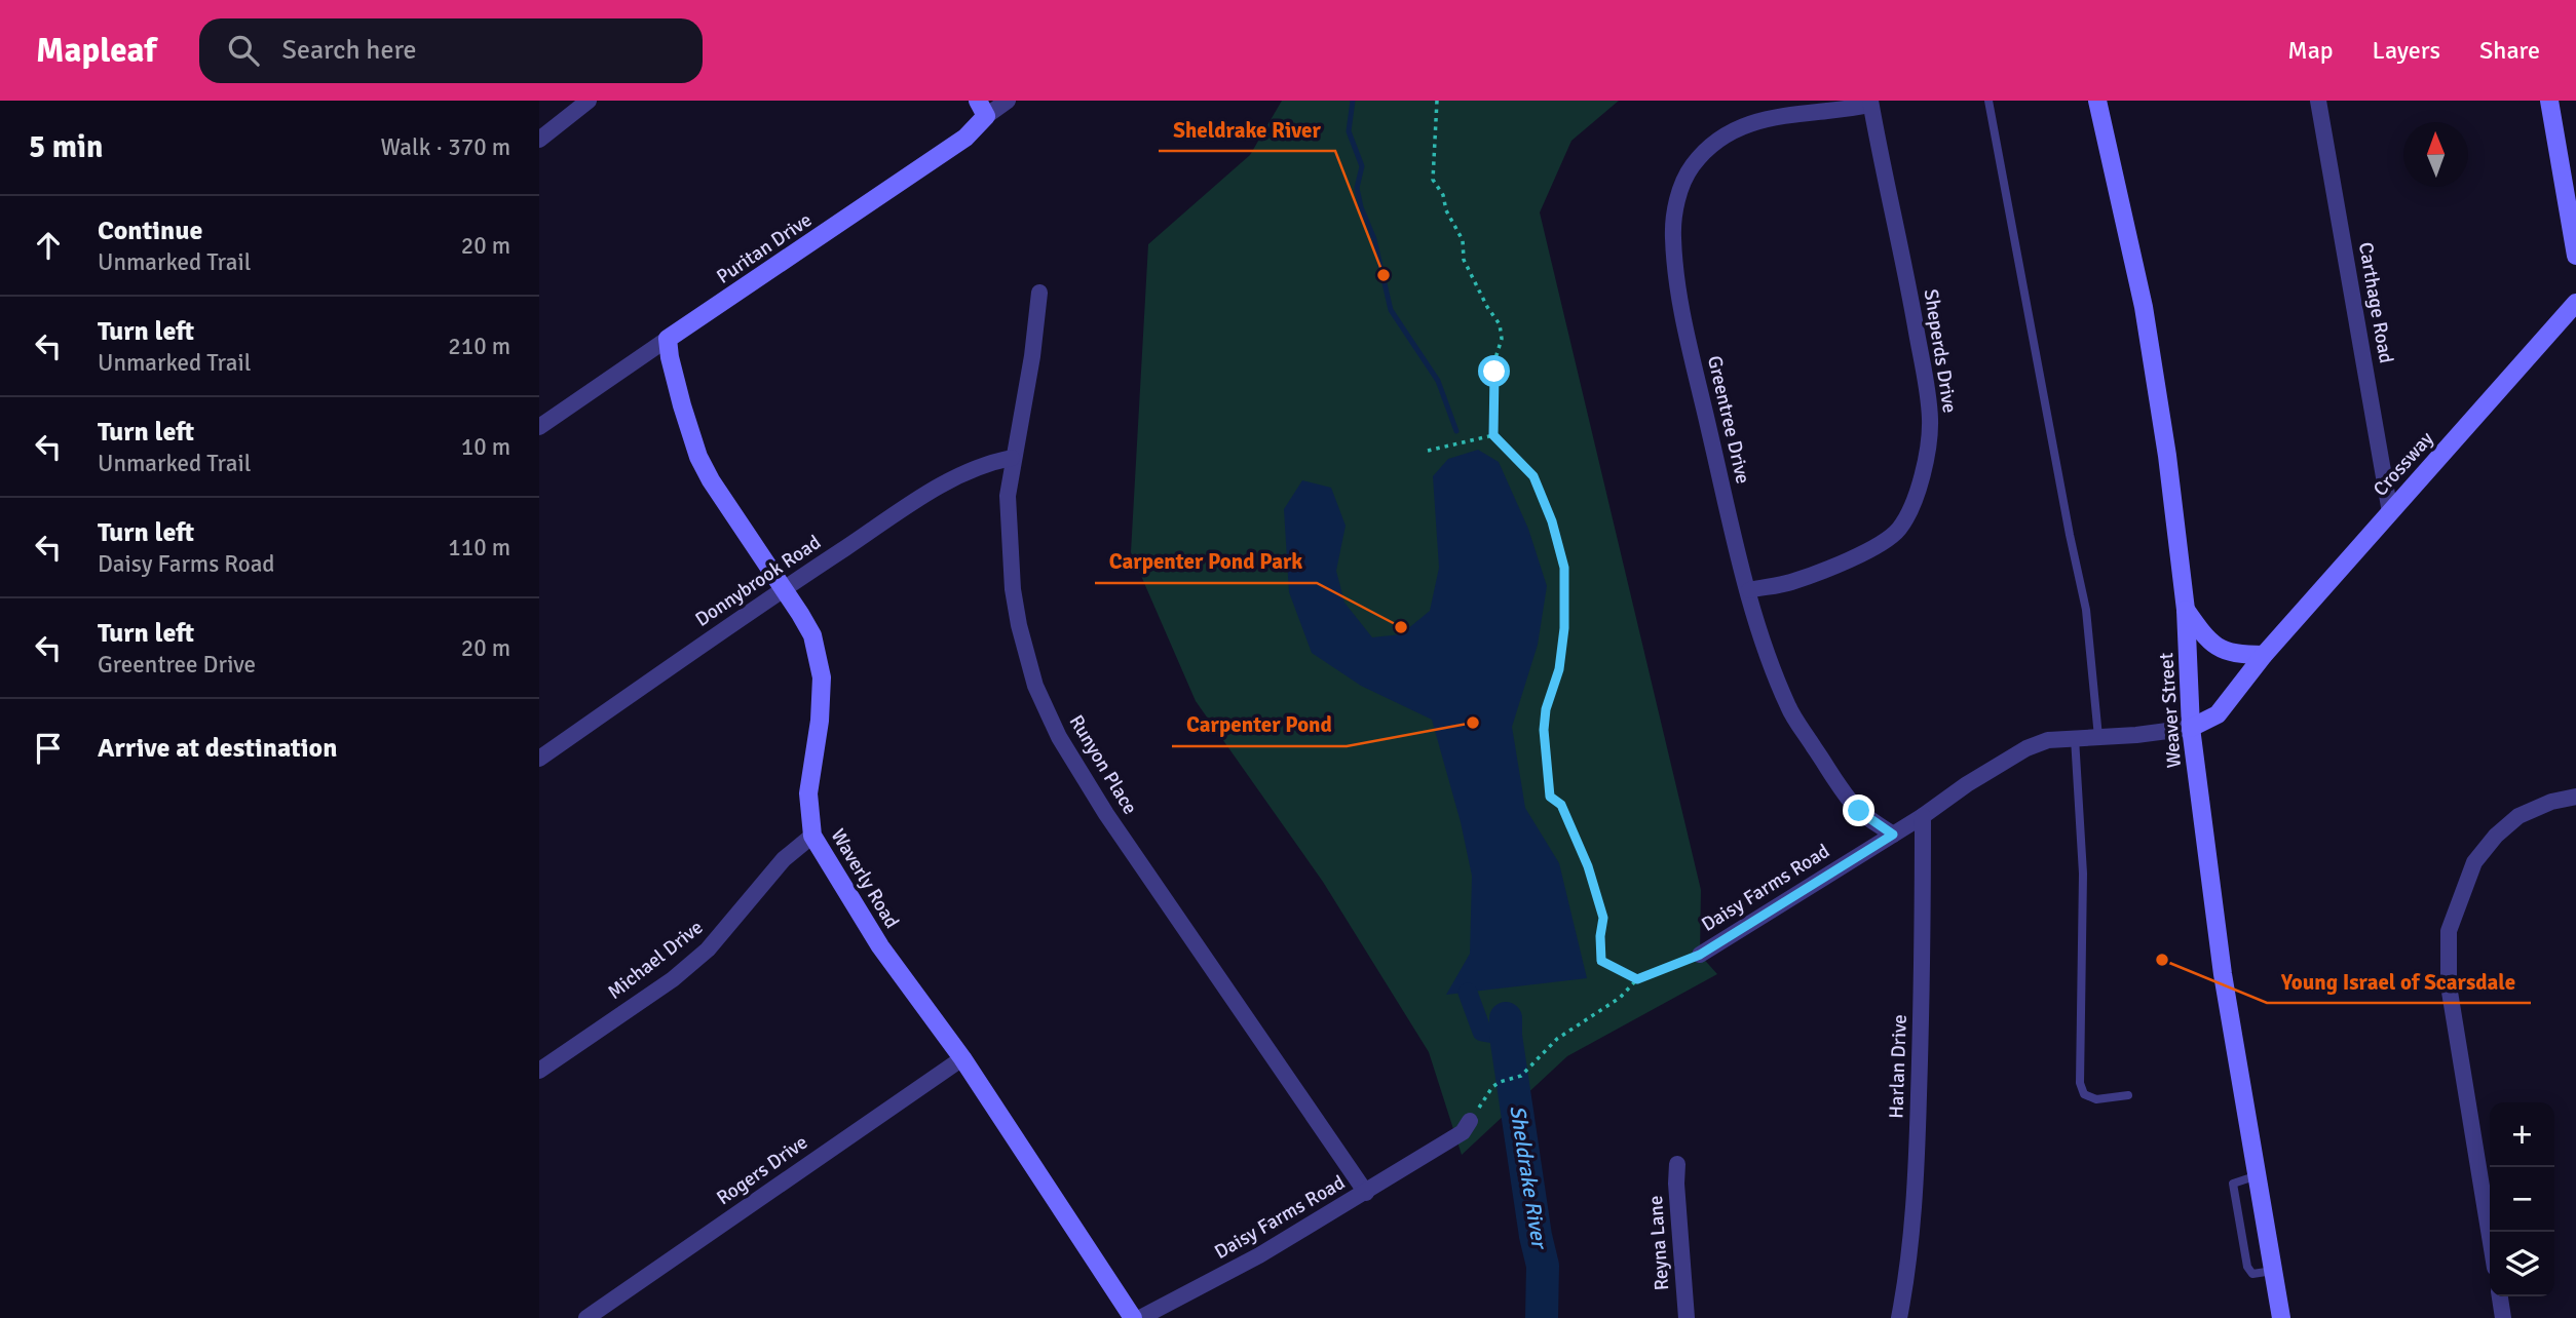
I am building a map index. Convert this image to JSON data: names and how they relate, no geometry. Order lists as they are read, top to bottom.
{
  "streets": {
    "street": [
      "Puritan Drive",
      "Carthage Road",
      "Sheperds Drive",
      "Greentree Drive",
      "Crossway",
      "Donnybrook Road",
      "Weaver Street",
      "Runyon Place",
      "Waverly Road",
      "Daisy Farms Road",
      "Michael Drive",
      "Harlan Drive",
      "Rogers Drive",
      "Reyna Lane"
    ]
  },
  "crossings": [
    ["Puritan Drive", "Waverly Road"],
    ["Carthage Road", "Crossway"],
    ["Sheperds Drive", "Greentree Drive"],
    ["Greentree Drive", "Daisy Farms Road"],
    ["Crossway", "Weaver Street"],
    ["Crossway", "Daisy Farms Road"],
    ["Donnybrook Road", "Runyon Place"],
    ["Donnybrook Road", "Waverly Road"],
    ["Weaver Street", "Daisy Farms Road"],
    ["Runyon Place", "Daisy Farms Road"],
    ["Waverly Road", "Michael Drive"],
    ["Waverly Road", "Rogers Drive"],
    ["Daisy Farms Road", "Harlan Drive"]
  ],
  "water": ["Sheldrake River"],
  "places": [
    "Sheldrake River",
    "Carpenter Pond Park",
    "Carpenter Pond",
    "Young Israel of Scarsdale"
  ],
  "north": "top",
  "page": {
    "header": "Mapleaf",
    "search": "Search here",
    "nav": ["Map", "Layers", "Share"],
    "heading": ["5 min", "Walk · 370 m"],
    "list": [
      ["Continue", "Unmarked Trail", "20 m"],
      ["Turn left", "Unmarked Trail", "210 m"],
      ["Turn left", "Unmarked Trail", "10 m"],
      ["Turn left", "Daisy Farms Road", "110 m"],
      ["Turn left", "Greentree Drive", "20 m"],
      "Arrive at destination"
    ],
    "map_buttons": ["+", "−"]
  }
}
